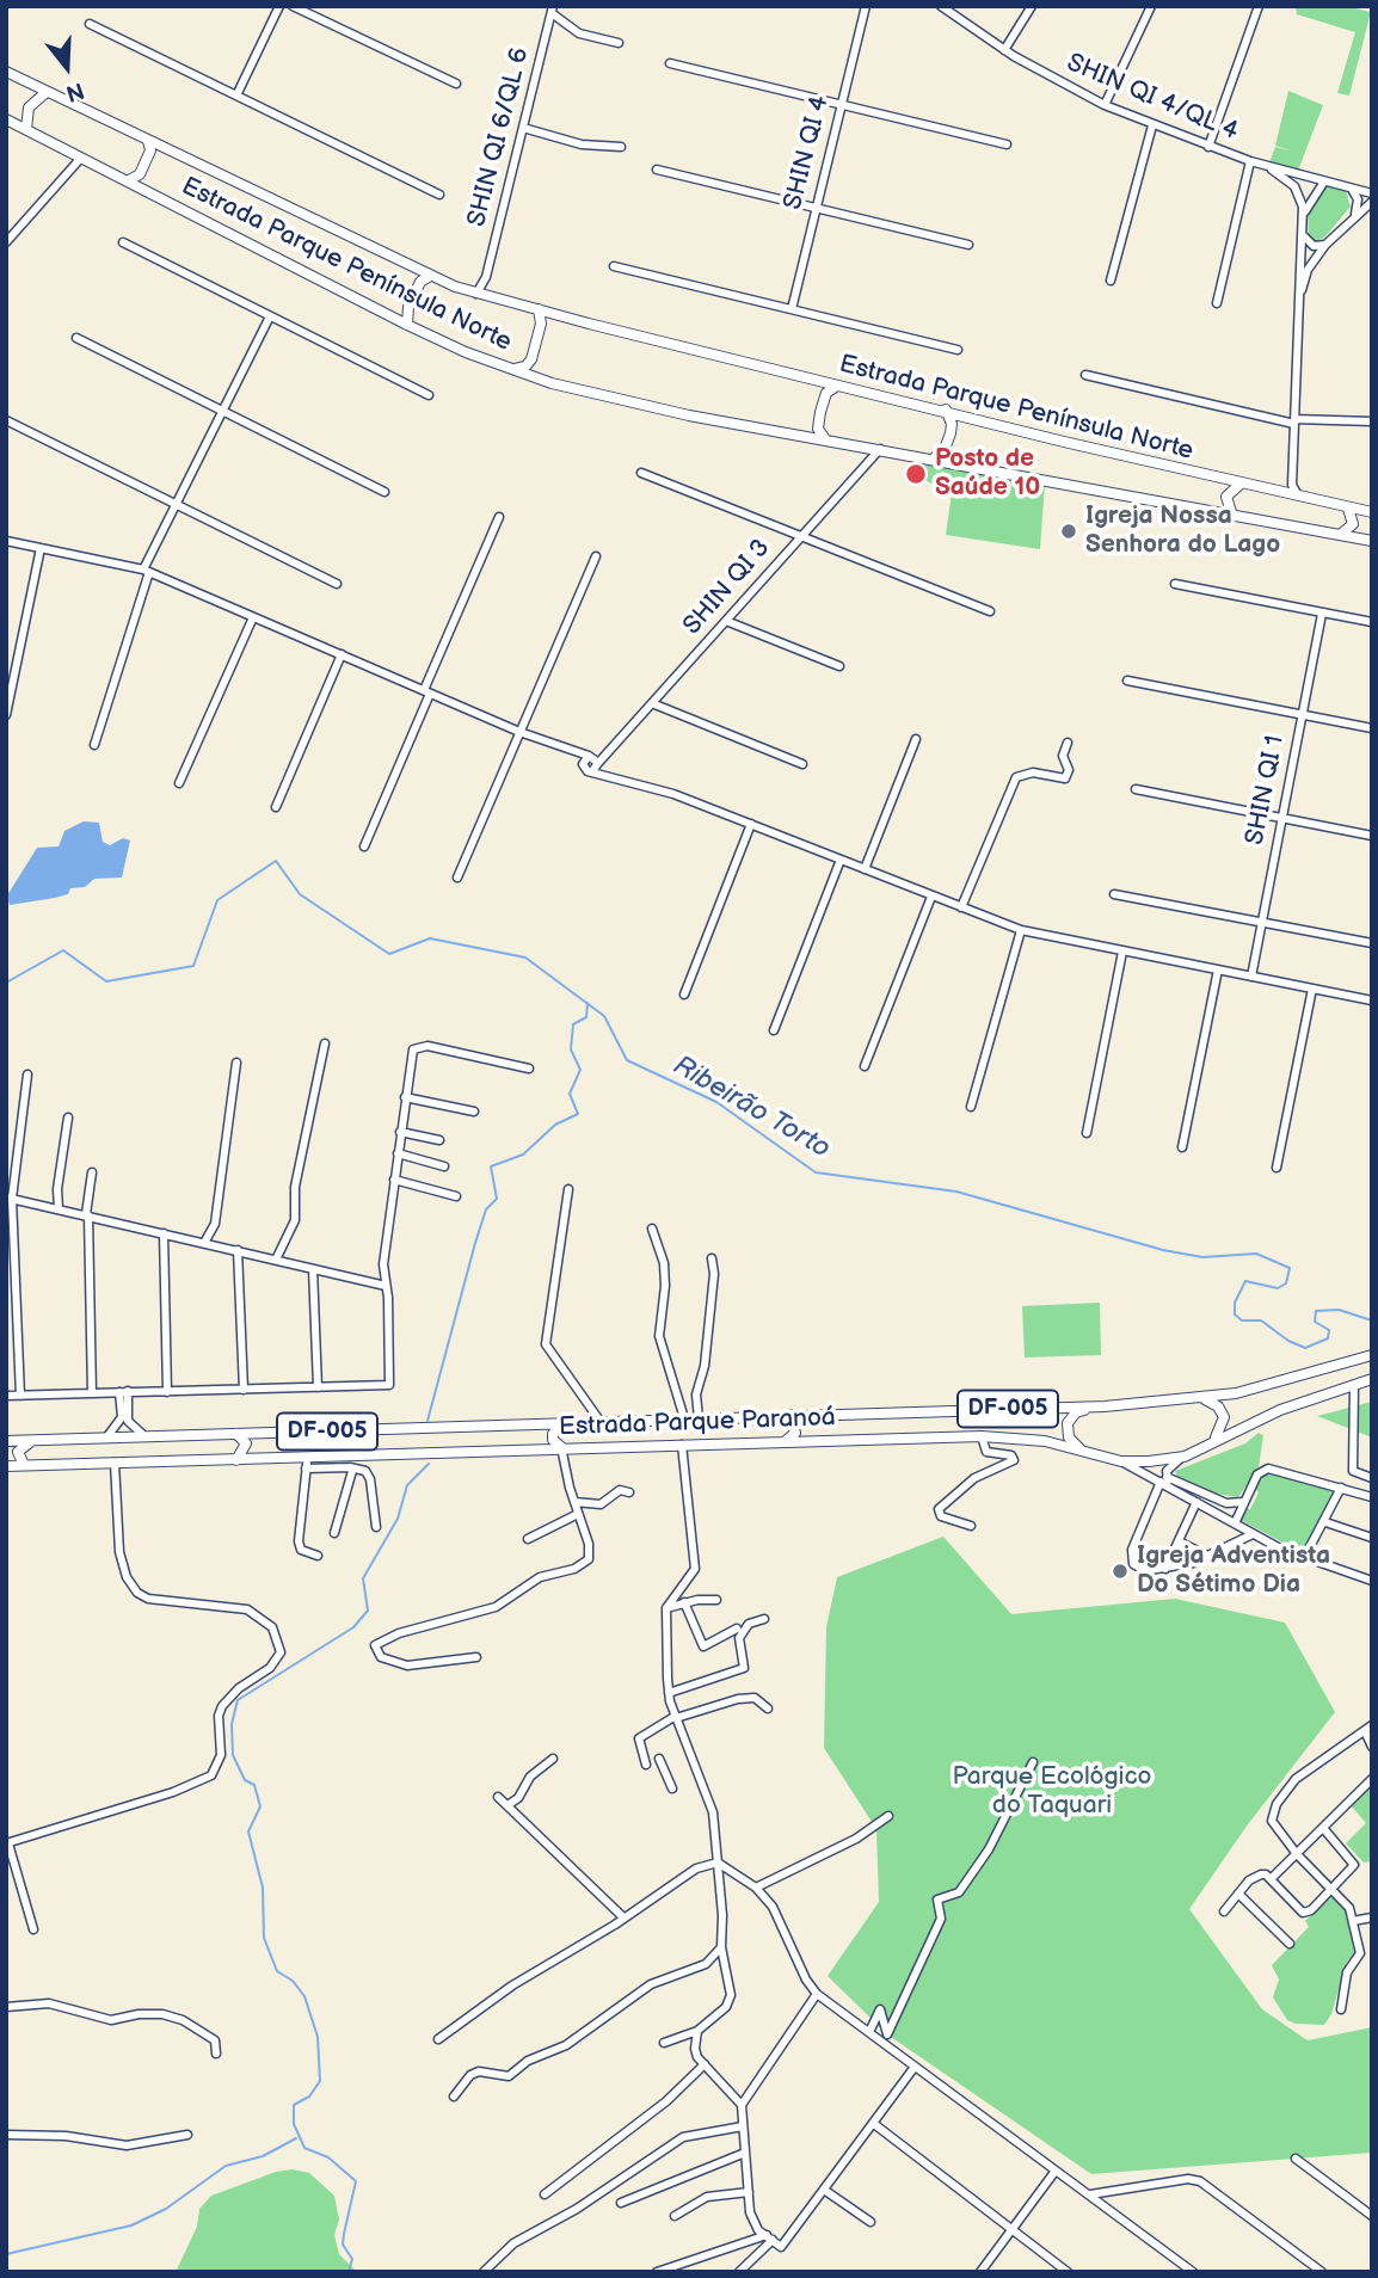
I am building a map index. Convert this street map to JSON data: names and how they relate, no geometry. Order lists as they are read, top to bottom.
{
  "streets": {
    "main road": ["Estrada Parque Península Norte", "DF-005", "Estrada Parque Paranoá"],
    "street": [
      "SHIN QI 4/QL 4",
      "SHIN QI 6/QL 6",
      "SHIN QI 4",
      "SHIN QI 3",
      "SHIN QI 1"
    ]
  },
  "crossings": [
    ["SHIN QI 6/QL 6", "Estrada Parque Península Norte"],
    ["Estrada Parque Península Norte", "SHIN QI 3"]
  ],
  "water": ["Ribeirão Torto"],
  "parks": ["Parque Ecológico do Taquari"],
  "places": ["Posto de Saúde 10", "Igreja Nossa Senhora do Lago", "Igreja Adventista Do Sétimo Dia"],
  "north": "bottom"
}
